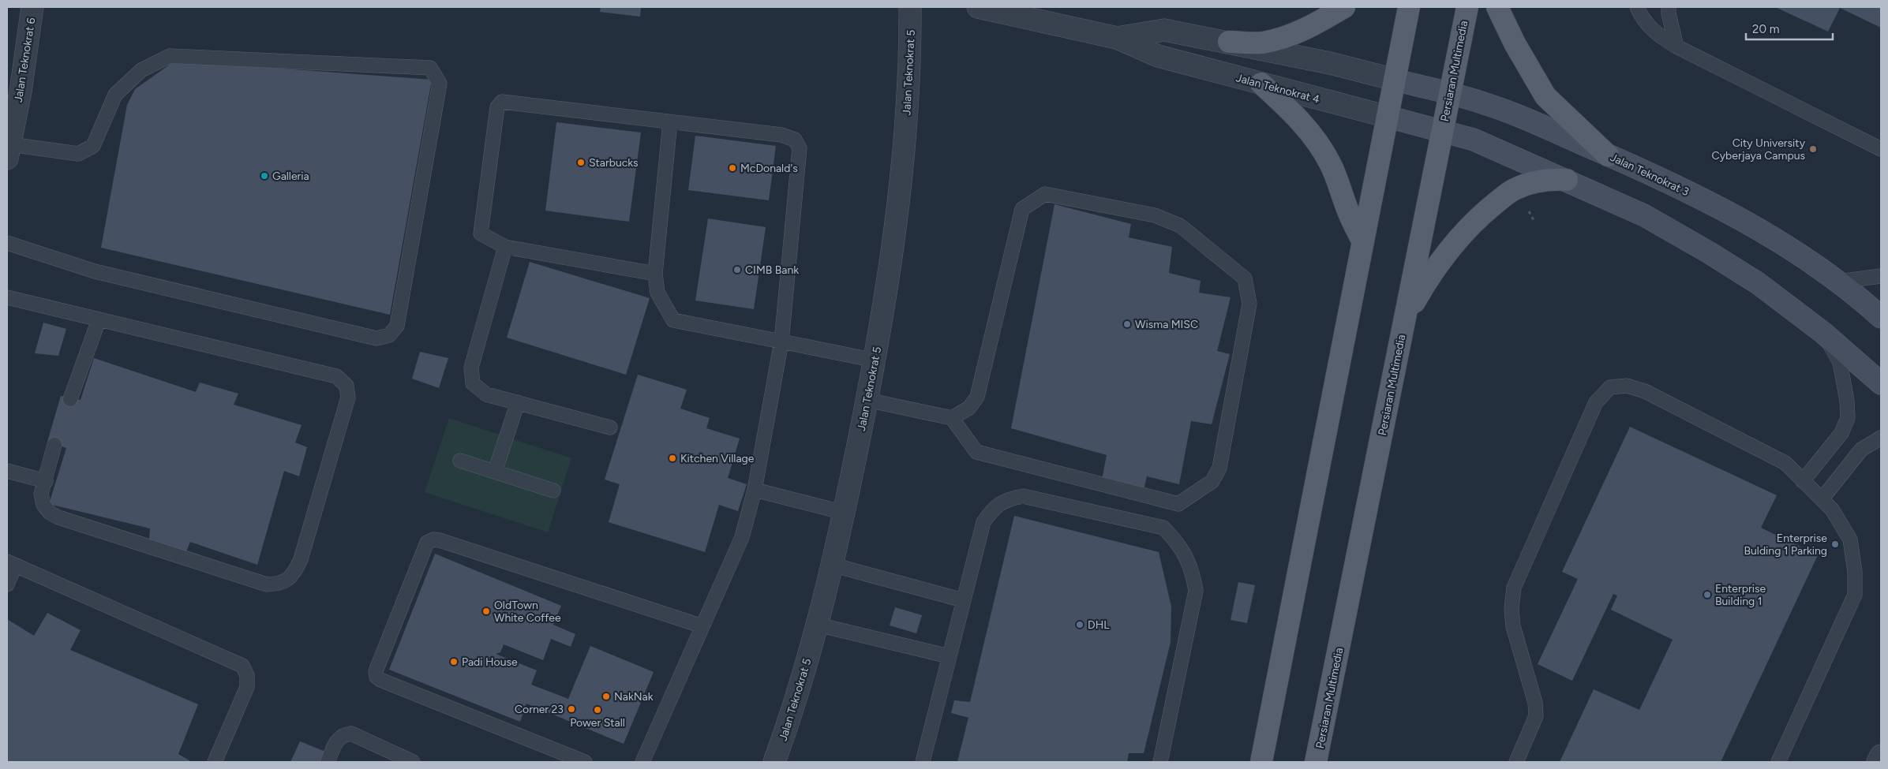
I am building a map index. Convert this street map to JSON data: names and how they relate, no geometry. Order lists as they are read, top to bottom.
{
  "streets": {
    "main road": ["Persiaran Multimedia", "Jalan Teknokrat 4", "Jalan Teknokrat 3"],
    "street": ["Jalan Teknokrat 6", "Jalan Teknokrat 5"]
  },
  "crossings": [
    ["Persiaran Multimedia", "Jalan Teknokrat 4"],
    ["Persiaran Multimedia", "Jalan Teknokrat 3"],
    ["Jalan Teknokrat 4", "Jalan Teknokrat 3"]
  ],
  "places": [
    "City University Cyberjaya Campus",
    "Starbucks",
    "McDonald's",
    "Galleria",
    "CIMB Bank",
    "Wisma MISC",
    "Kitchen Village",
    "Enterprise Bulding 1 Parking",
    "Enterprise Building 1",
    "OldTown White Coffee",
    "DHL",
    "Padi House",
    "NakNak",
    "Corner 23",
    "Power Stall"
  ],
  "scale_bar": "20 m"
}
